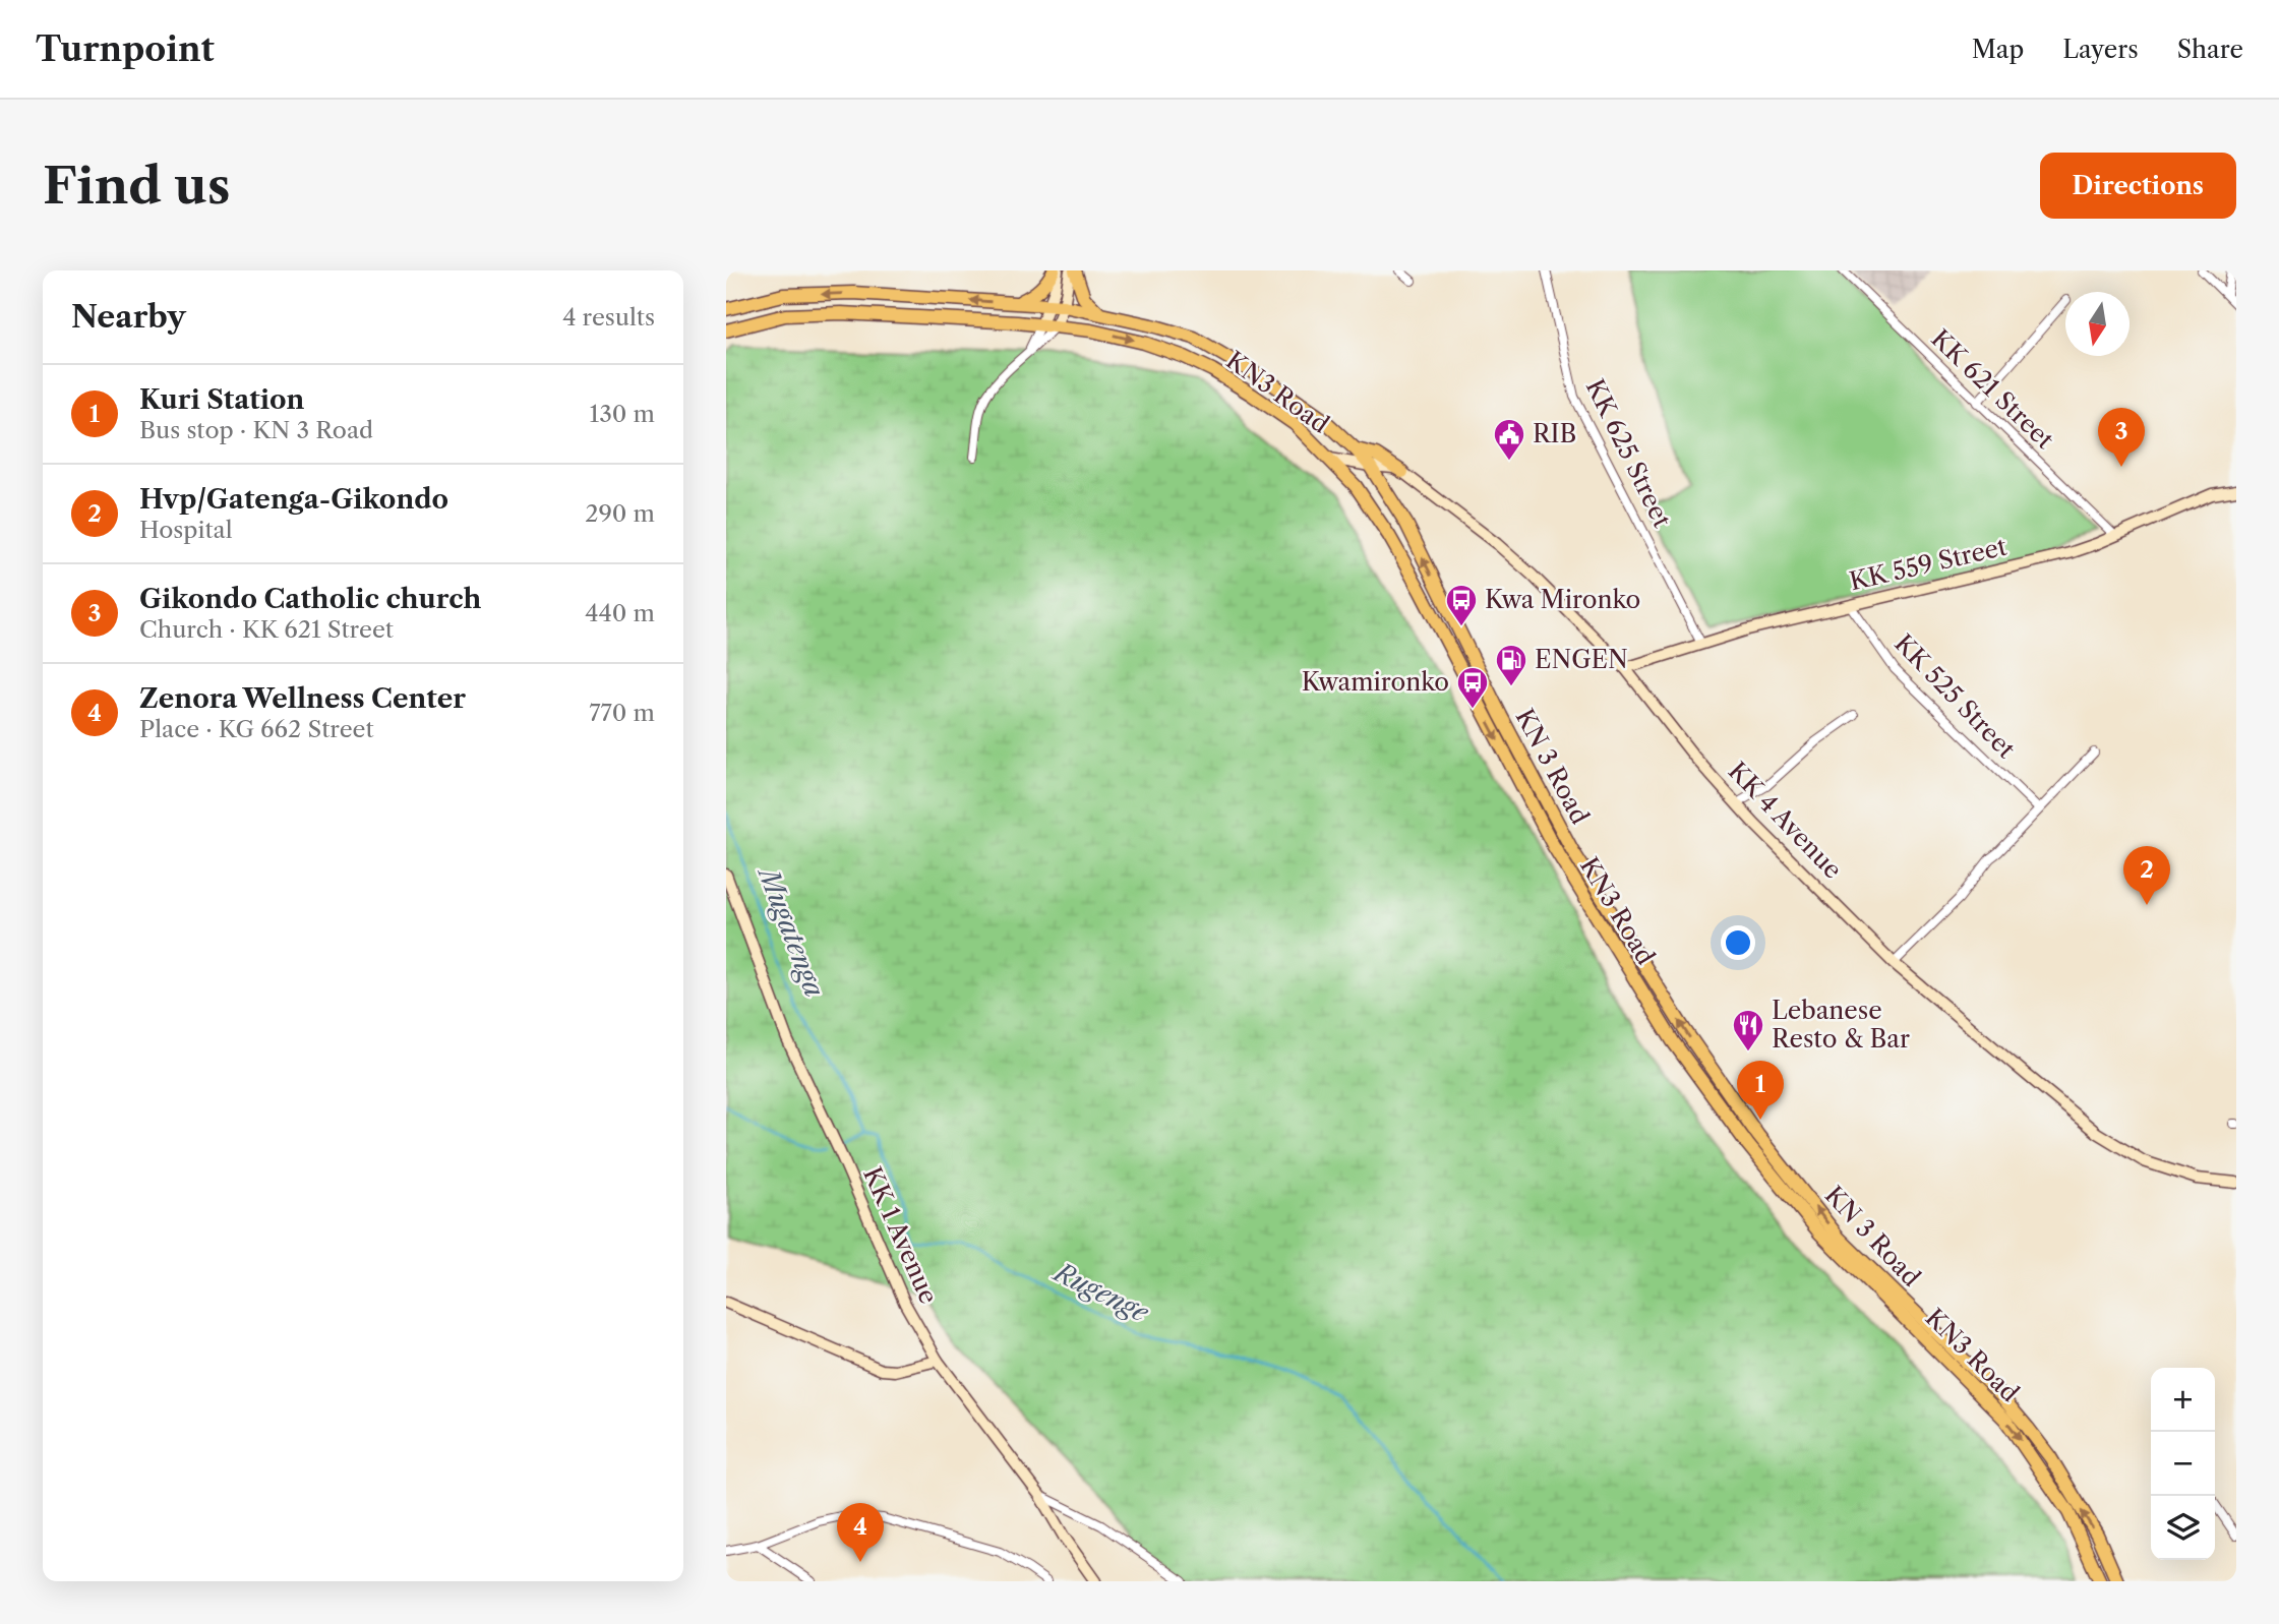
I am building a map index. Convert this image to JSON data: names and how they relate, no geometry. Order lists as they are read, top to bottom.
{
  "streets": {
    "highway": ["KN3 Road", "KN 3 Road"],
    "main road": ["KK 559 Street", "KK 4 Avenue", "KK 1 Avenue"],
    "street": ["KK 621 Street", "KK 625 Street", "KK 525 Street"]
  },
  "crossings": [
    ["KK 621 Street", "KK 559 Street"],
    ["KN3 Road", "KN 3 Road"],
    ["KK 625 Street", "KK 559 Street"],
    ["KK 559 Street", "KK 525 Street"],
    ["KK 559 Street", "KK 4 Avenue"]
  ],
  "one_way": ["KN3 Road", "KN 3 Road"],
  "water": ["Mugatenga", "Rugenge"],
  "places": {
    "public building": ["RIB"],
    "bus stop": ["Kwa Mironko", "Kwamironko"],
    "fuel station": ["ENGEN"],
    "restaurant": ["Lebanese Resto & Bar"]
  },
  "north": "bottom",
  "page": {
    "header": "Turnpoint",
    "nav": ["Map", "Layers", "Share"],
    "buttons": "Directions",
    "title": "Find us",
    "heading": ["Nearby", "4 results"],
    "list": [
      {
        "mark": "1",
        "name": "Kuri Station",
        "note": "Bus stop · KN 3 Road",
        "value": "130 m"
      },
      {
        "mark": "2",
        "name": "Hvp/Gatenga-Gikondo",
        "note": "Hospital",
        "value": "290 m"
      },
      {
        "mark": "3",
        "name": "Gikondo Catholic church",
        "note": "Church · KK 621 Street",
        "value": "440 m"
      },
      {
        "mark": "4",
        "name": "Zenora Wellness Center",
        "note": "Place · KG 662 Street",
        "value": "770 m"
      }
    ],
    "pins": [
      "3",
      "2",
      "1",
      "4"
    ],
    "map_buttons": ["+", "−"]
  }
}
